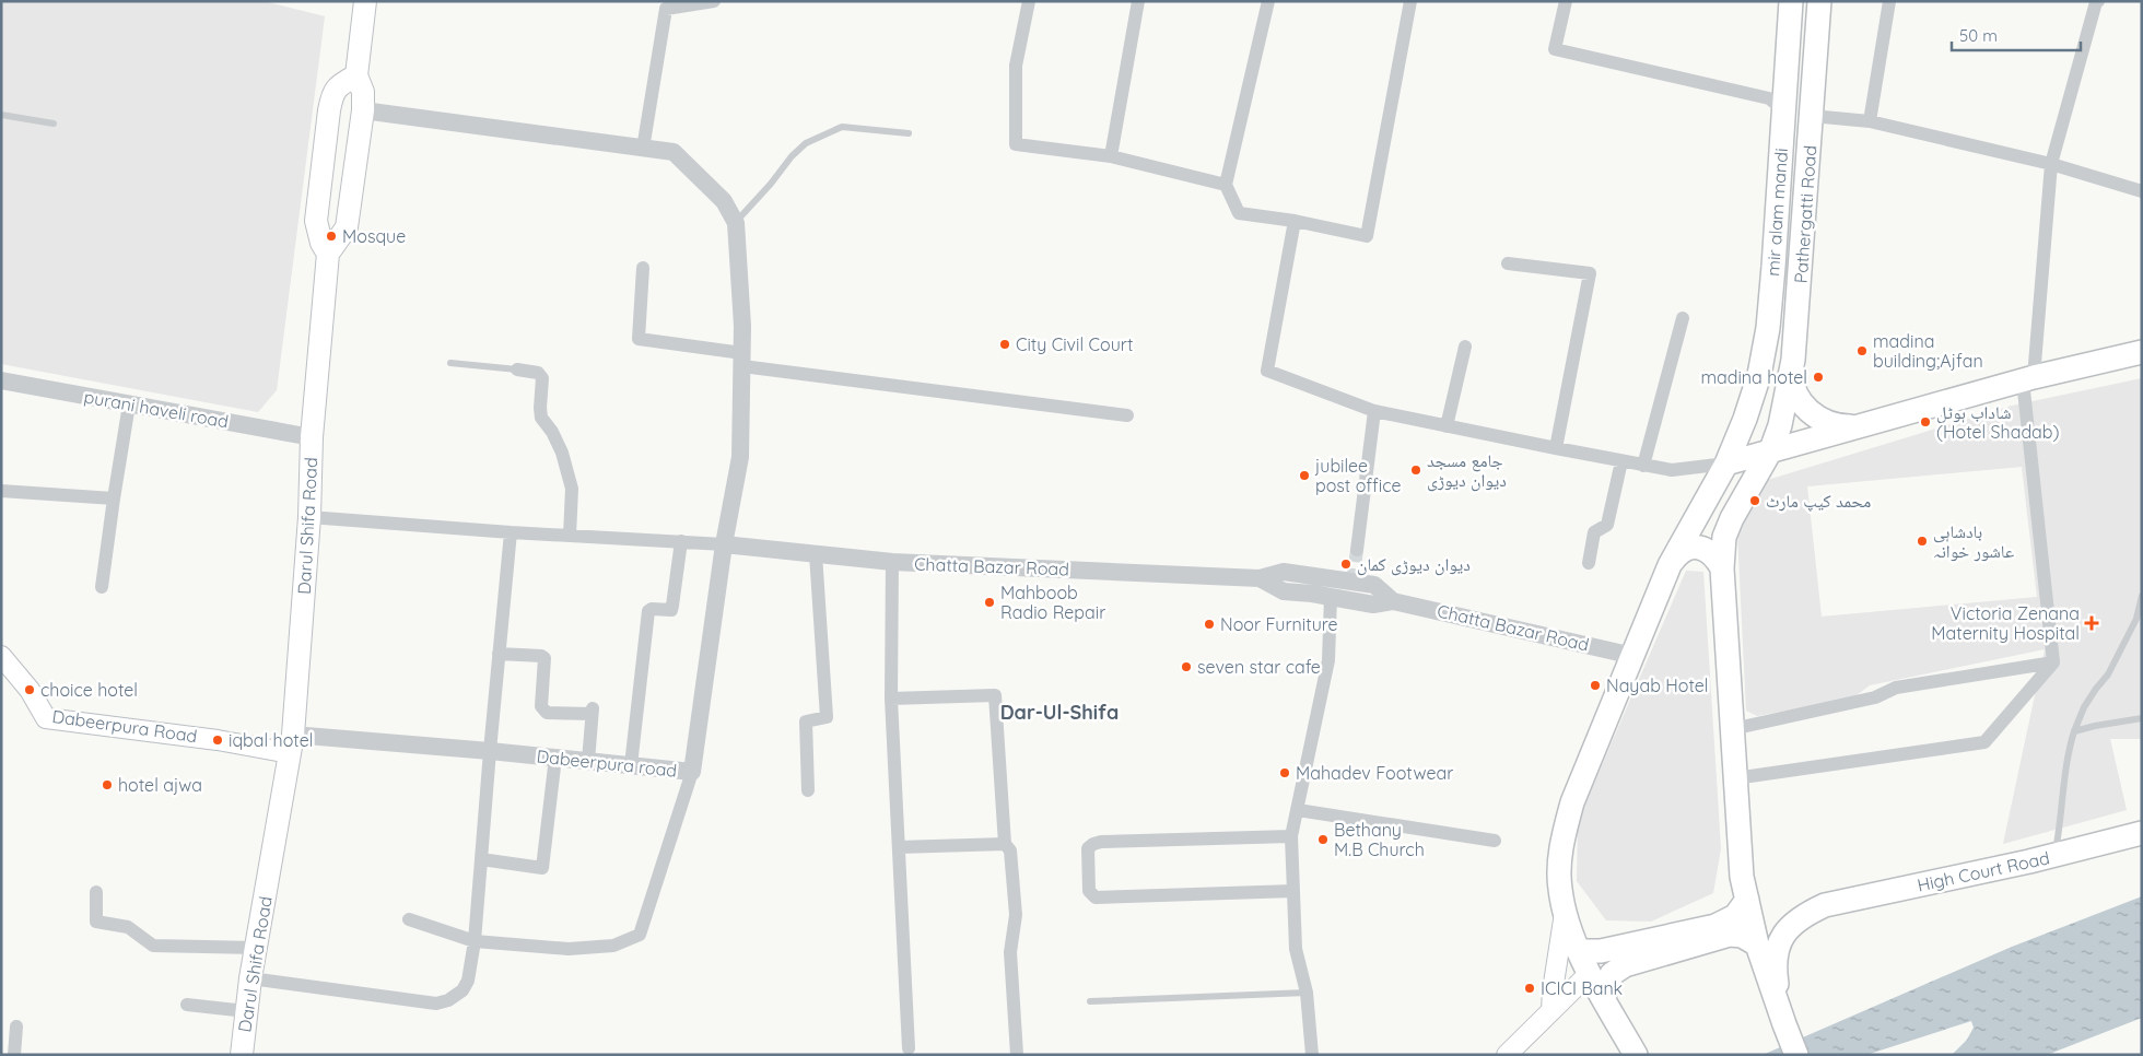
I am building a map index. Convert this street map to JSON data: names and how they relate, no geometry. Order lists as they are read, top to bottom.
{
  "streets": {
    "highway": ["mir alam mandi", "Pathergatti Road", "High Court Road"],
    "main road": ["Darul Shifa Road", "Dabeerpura Road"],
    "street": ["purani haveli road", "Chatta Bazar Road", "Dabeerpura road"]
  },
  "crossings": [
    ["mir alam mandi", "Chatta Bazar Road"],
    ["Pathergatti Road", "High Court Road"],
    ["purani haveli road", "Darul Shifa Road"],
    ["Darul Shifa Road", "Dabeerpura Road"],
    ["Darul Shifa Road", "Dabeerpura road"],
    ["Chatta Bazar Road", "Dabeerpura road"],
    ["Dabeerpura Road", "Dabeerpura road"]
  ],
  "districts": ["Dar-Ul-Shifa"],
  "places": {
    "other": [
      "Mosque",
      "City Civil Court",
      "madina building;Ajfan",
      "madina hotel",
      "شاداب ہوٹل (Hotel Shadab)",
      "جامع مسجد دیوان دیوڑی",
      "jubilee post office",
      "محمد کیپ مارٹ",
      "بادشاہی عاشور خوانہ",
      "دیوان دیوڑی کمان",
      "Mahboob Radio Repair",
      "Noor Furniture",
      "seven star cafe",
      "Nayab Hotel",
      "choice hotel",
      "iqbal hotel",
      "Mahadev Footwear",
      "hotel ajwa",
      "Bethany M.B Church",
      "ICICI Bank"
    ],
    "health": ["Victoria Zenana Maternity Hospital"]
  },
  "scale_bar": "50 m"
}
